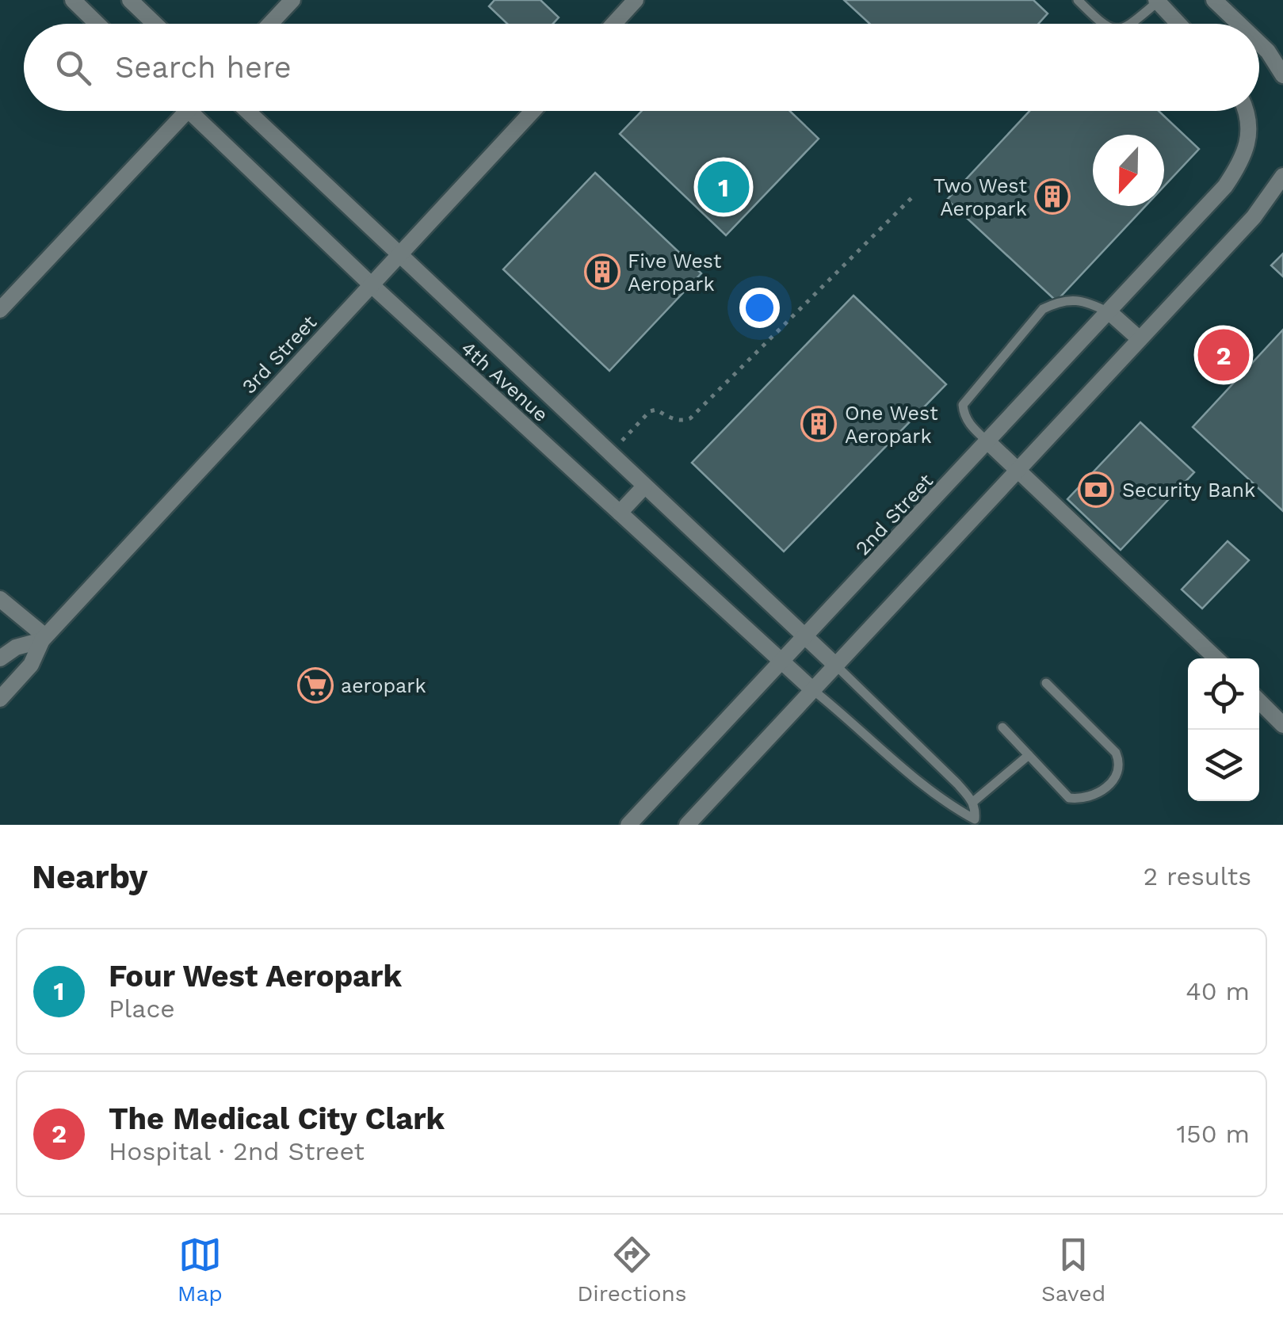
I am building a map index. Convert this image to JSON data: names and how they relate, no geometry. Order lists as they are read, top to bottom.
{
  "streets": {
    "street": ["3rd Street", "4th Avenue", "2nd Street"]
  },
  "crossings": [
    ["3rd Street", "4th Avenue"],
    ["4th Avenue", "2nd Street"]
  ],
  "places": {
    "building": ["Two West Aeropark", "Five West Aeropark", "One West Aeropark"],
    "bank": ["Security Bank"],
    "supermarket": ["aeropark"]
  },
  "north": "bottom",
  "page": {
    "search": "Search here",
    "pins": ["1", "2"],
    "heading": ["Nearby", "2 results"],
    "list": [
      {
        "mark": "1",
        "name": "Four West Aeropark",
        "note": "Place",
        "value": "40 m"
      },
      {
        "mark": "2",
        "name": "The Medical City Clark",
        "note": "Hospital · 2nd Street",
        "value": "150 m"
      }
    ],
    "nav": ["Map", "Directions", "Saved"]
  }
}
